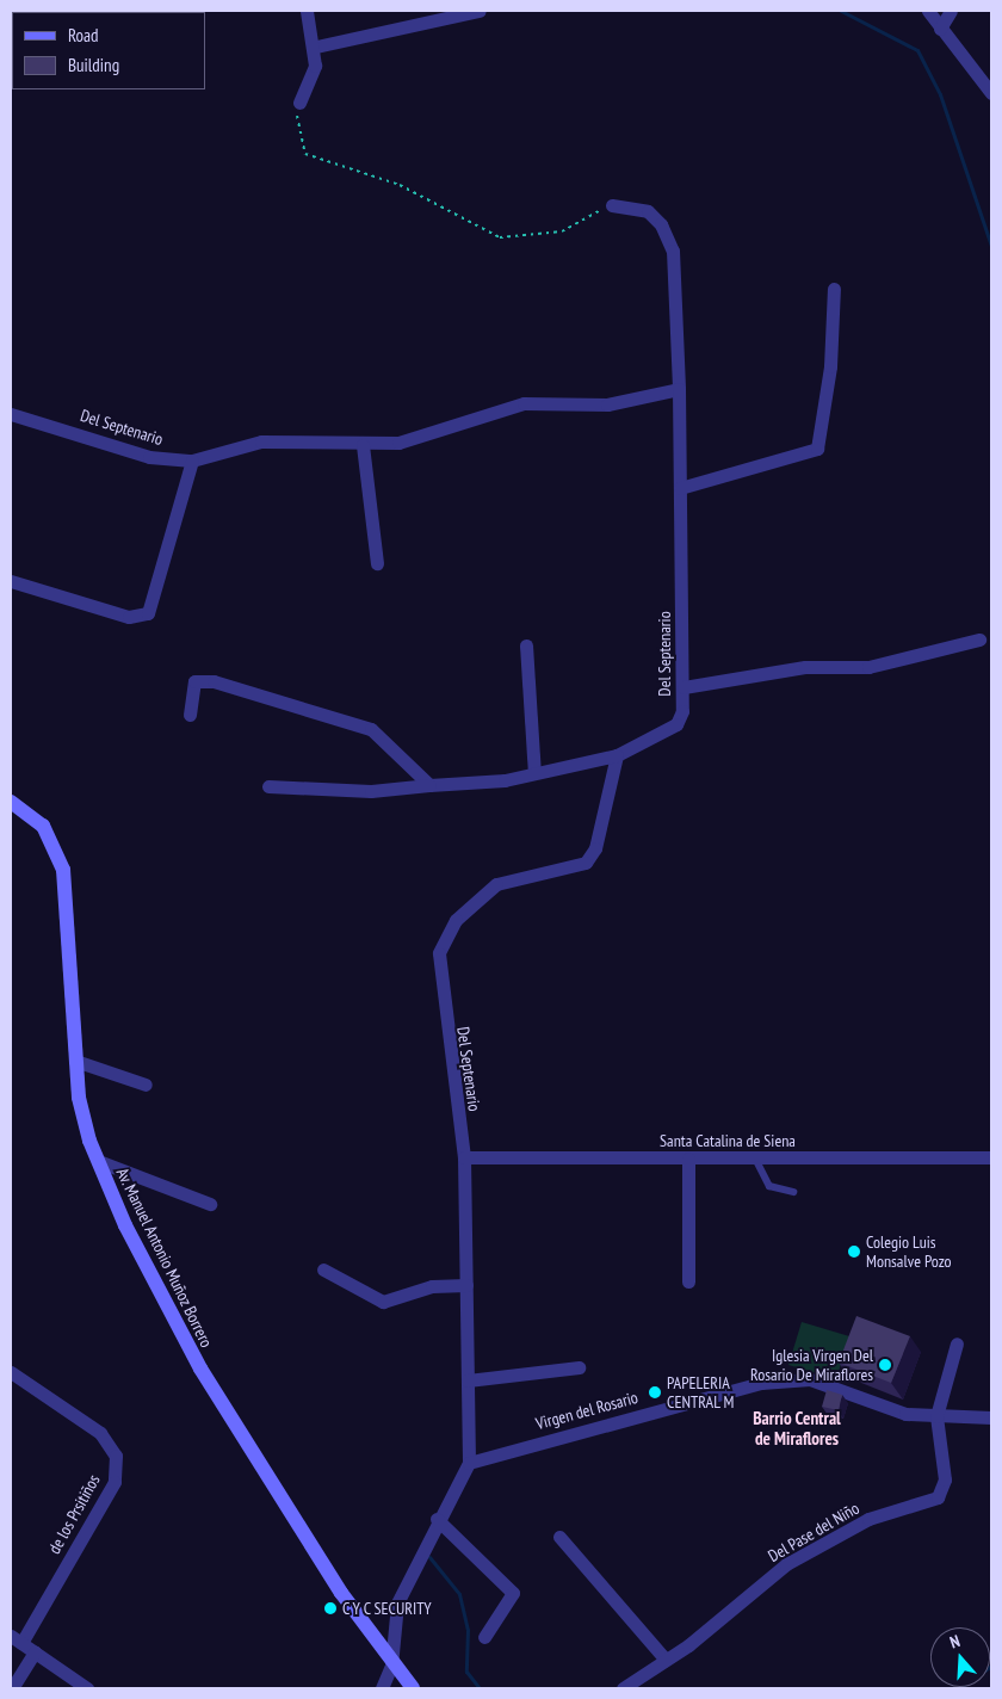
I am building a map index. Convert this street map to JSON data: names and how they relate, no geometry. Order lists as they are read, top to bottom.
{
  "streets": {
    "street": [
      "Del Septenario",
      "Santa Catalina de Siena",
      "Av. Manuel Antonio Muñoz Borrero",
      "Virgen del Rosario",
      "de los Prsitiños",
      "Del Pase del Niño"
    ]
  },
  "crossings": [
    ["Del Septenario", "Santa Catalina de Siena"],
    ["Del Septenario", "Virgen del Rosario"],
    ["Virgen del Rosario", "Del Pase del Niño"]
  ],
  "districts": ["Barrio Central de Miraflores"],
  "places": [
    "Colegio Luis Monsalve Pozo",
    "Iglesia Virgen Del Rosario De Miraflores",
    "PAPELERIA CENTRAL M",
    "C Y C SECURITY"
  ],
  "legend": ["Road", "Building"],
  "north": "top"
}
